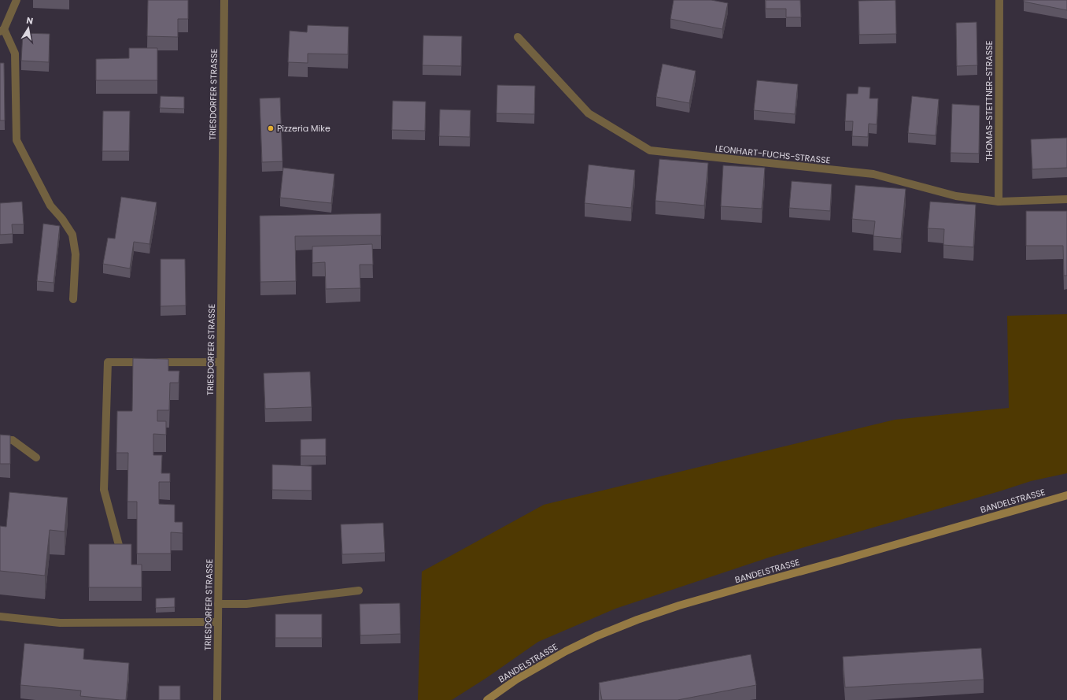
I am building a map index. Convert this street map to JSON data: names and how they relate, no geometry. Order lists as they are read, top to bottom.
{
  "streets": {
    "main road": ["BANDELSTRASSE"],
    "street": ["TRIESDORFER STRASSE", "THOMAS-STETTNER-STRASSE", "LEONHART-FUCHS-STRASSE"]
  },
  "crossings": [
    ["THOMAS-STETTNER-STRASSE", "LEONHART-FUCHS-STRASSE"]
  ],
  "places": ["Pizzeria Mike"],
  "north": "top"
}
